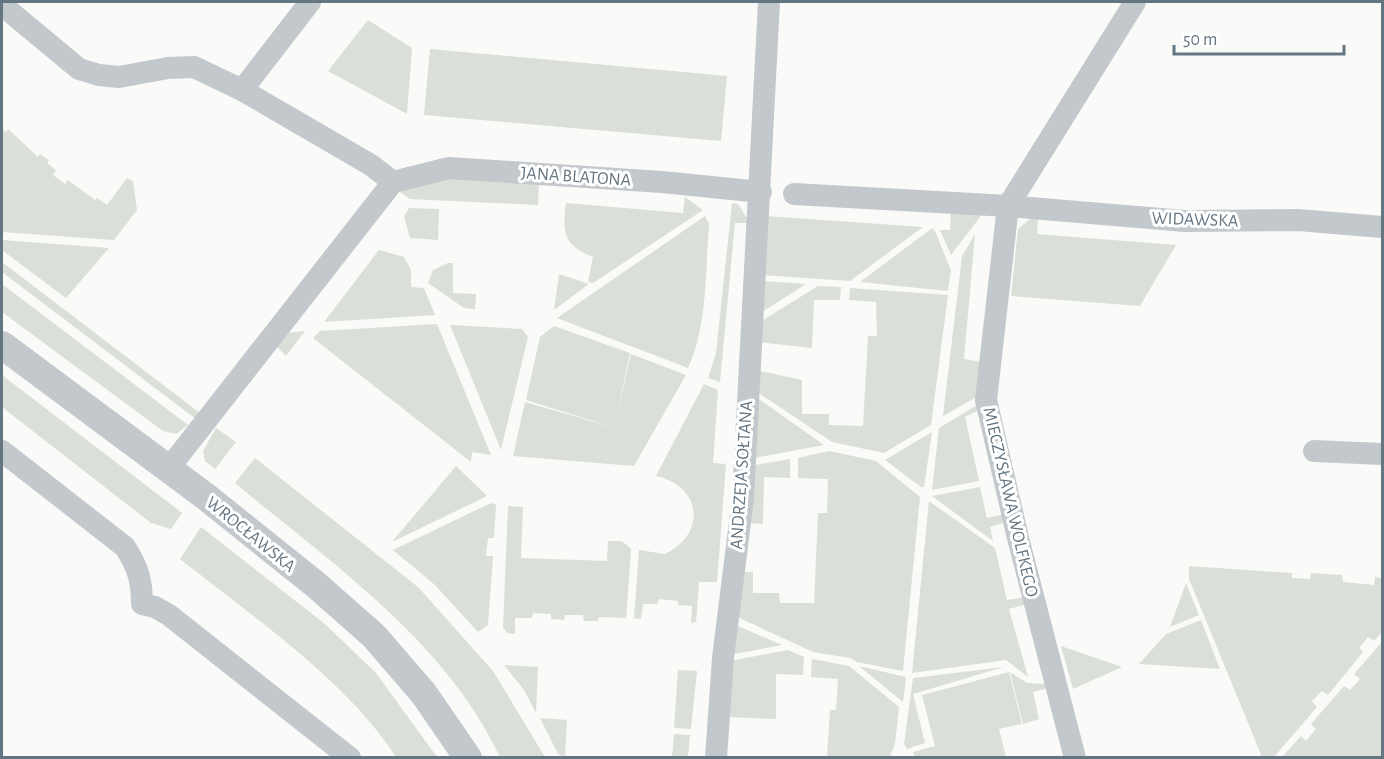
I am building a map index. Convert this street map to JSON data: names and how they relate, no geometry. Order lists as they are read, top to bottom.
{
  "streets": {
    "street": [
      "JANA BLATONA",
      "WIDAWSKA",
      "ANDRZEJA SOŁTANA",
      "MIECZYSŁAWA WOLFKEGO",
      "WROCŁAWSKA"
    ]
  },
  "crossings": [
    ["JANA BLATONA", "ANDRZEJA SOŁTANA"],
    ["WIDAWSKA", "MIECZYSŁAWA WOLFKEGO"]
  ],
  "scale_bar": "50 m"
}
